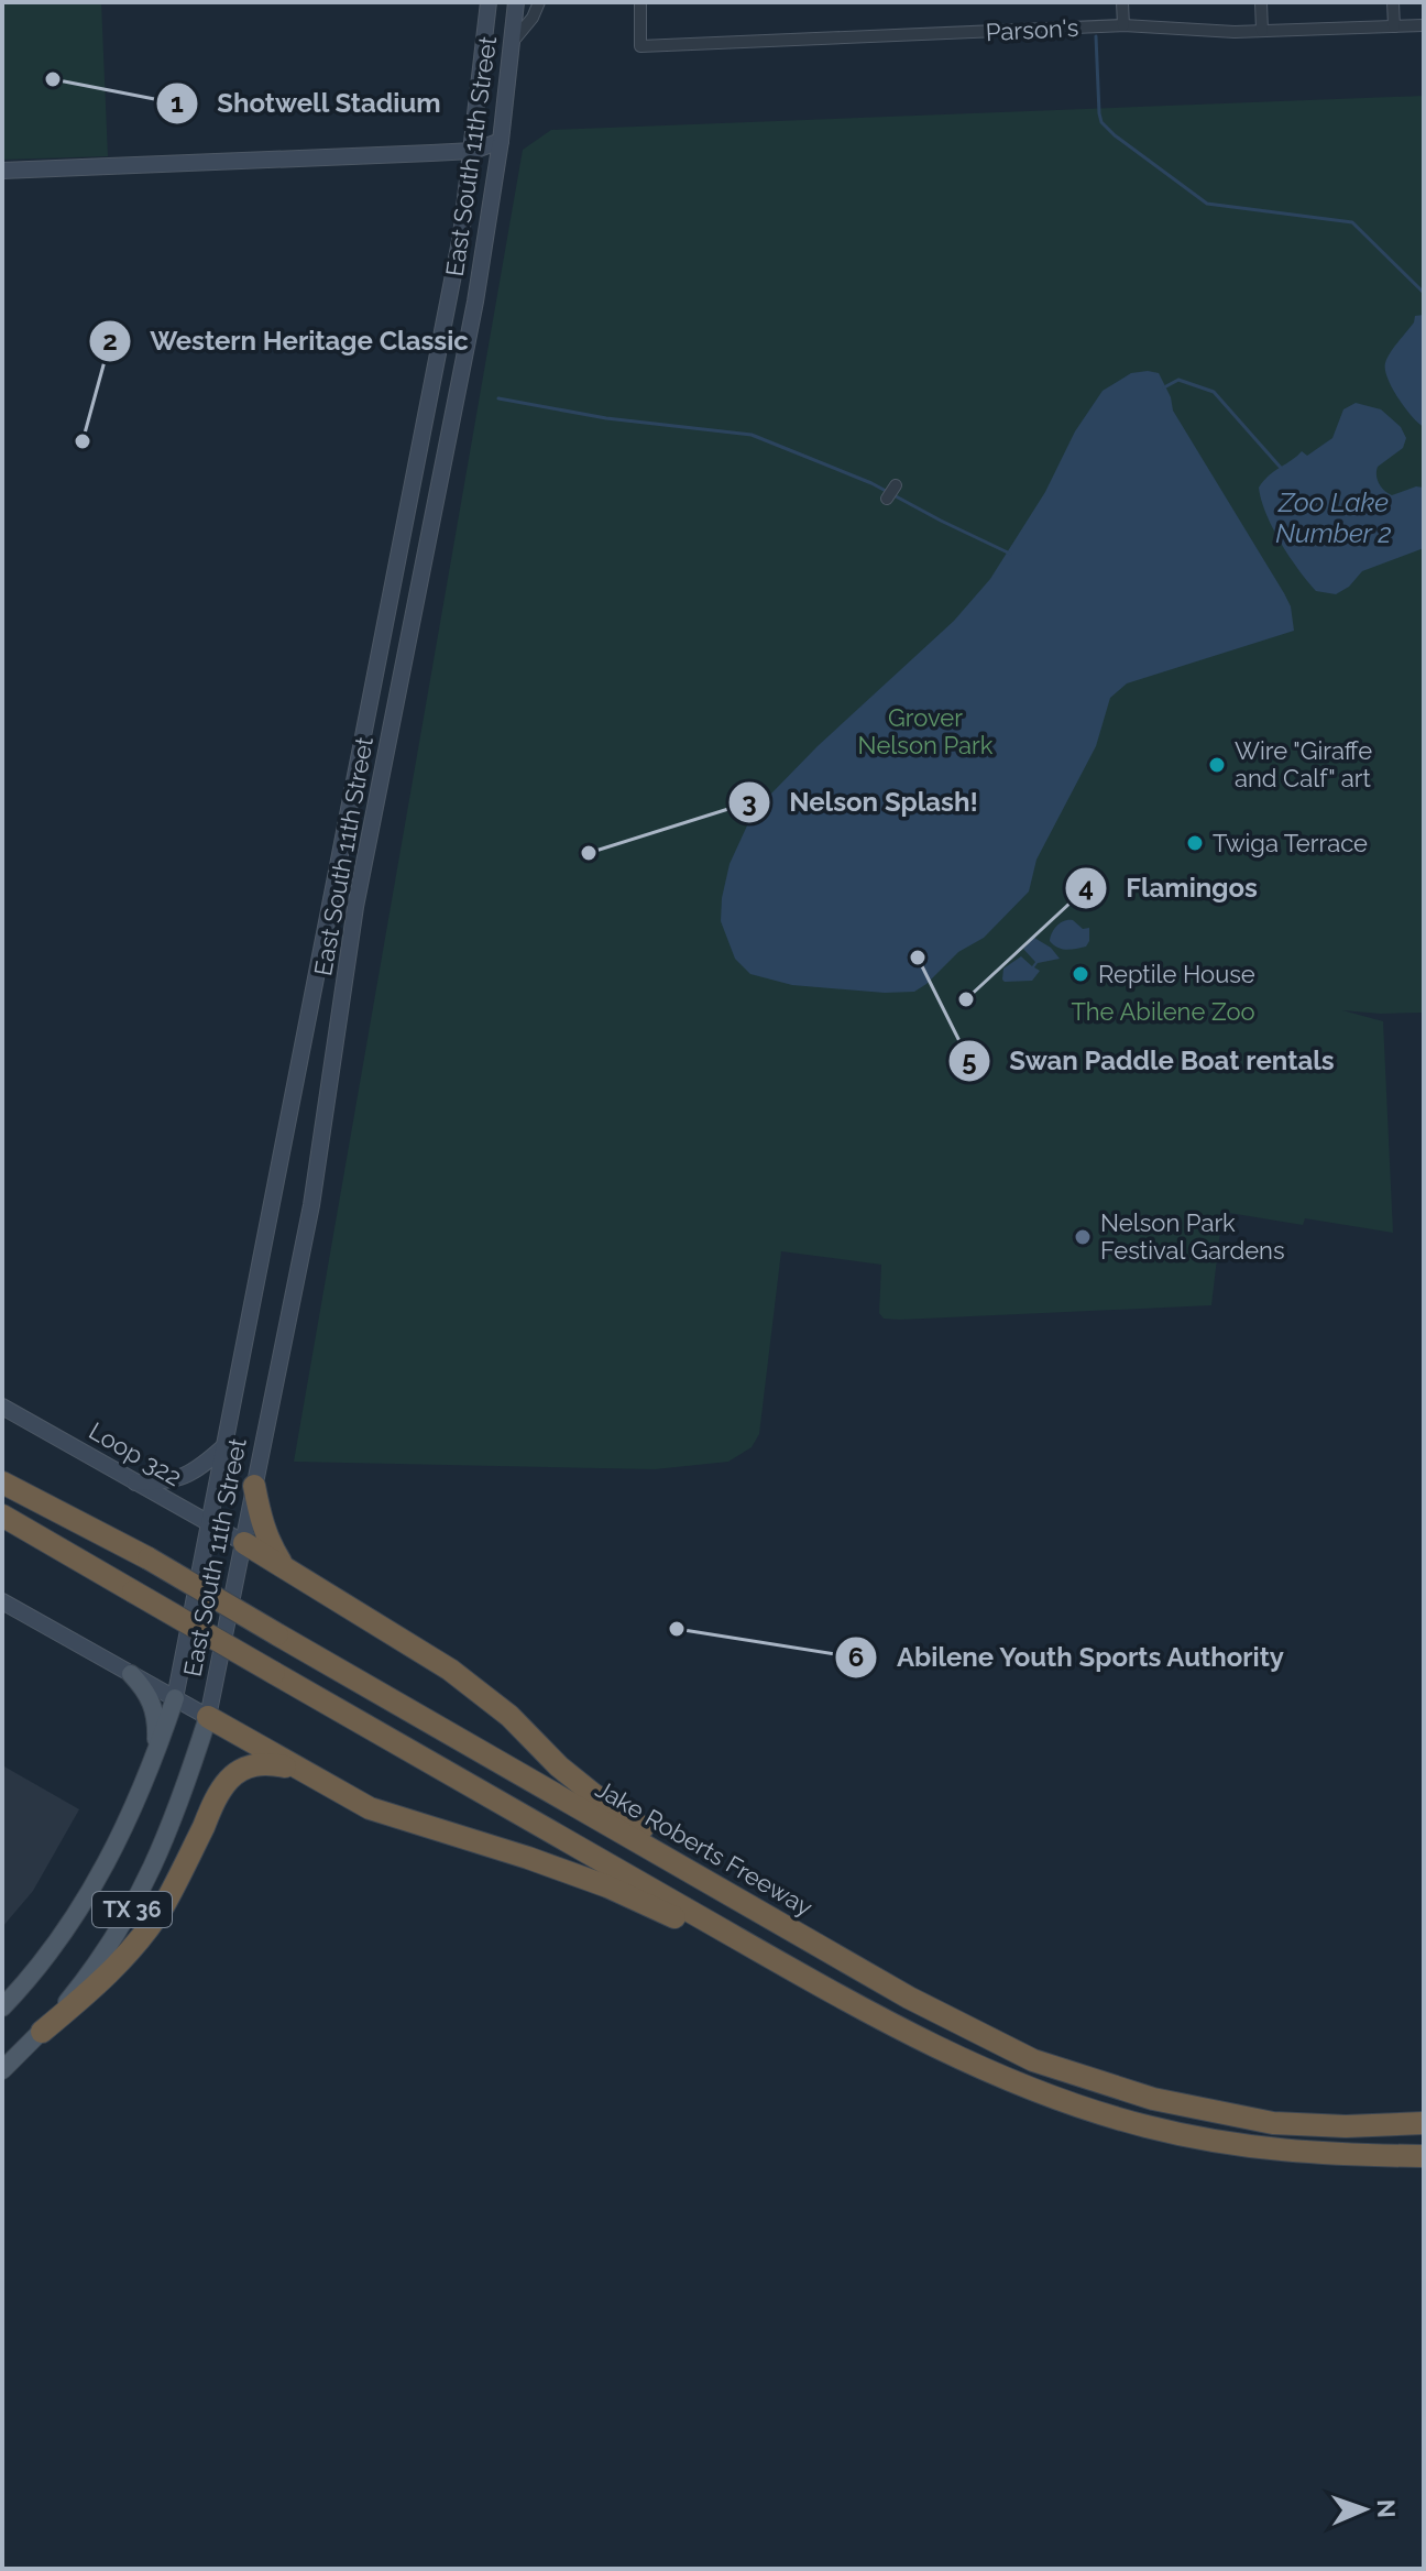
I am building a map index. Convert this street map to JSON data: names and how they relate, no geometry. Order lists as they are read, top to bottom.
{
  "streets": {
    "highway": ["Jake Roberts Freeway"],
    "main road": ["East South 11th Street", "Loop 322", "TX 36"],
    "street": ["Parson's"]
  },
  "crossings": [
    ["East South 11th Street", "Loop 322"],
    ["East South 11th Street", "TX 36"]
  ],
  "water": ["Zoo Lake Number 2"],
  "parks": ["Grover Nelson Park", "The Abilene Zoo"],
  "places": [
    "Shotwell Stadium",
    "Western Heritage Classic",
    "Wire \"Giraffe and Calf\" art",
    "Twiga Terrace",
    "Nelson Splash!",
    "Swan Paddle Boat rentals",
    "Reptile House",
    "Flamingos",
    "Nelson Park Festival Gardens",
    "Abilene Youth Sports Authority"
  ],
  "north": "right"
}
